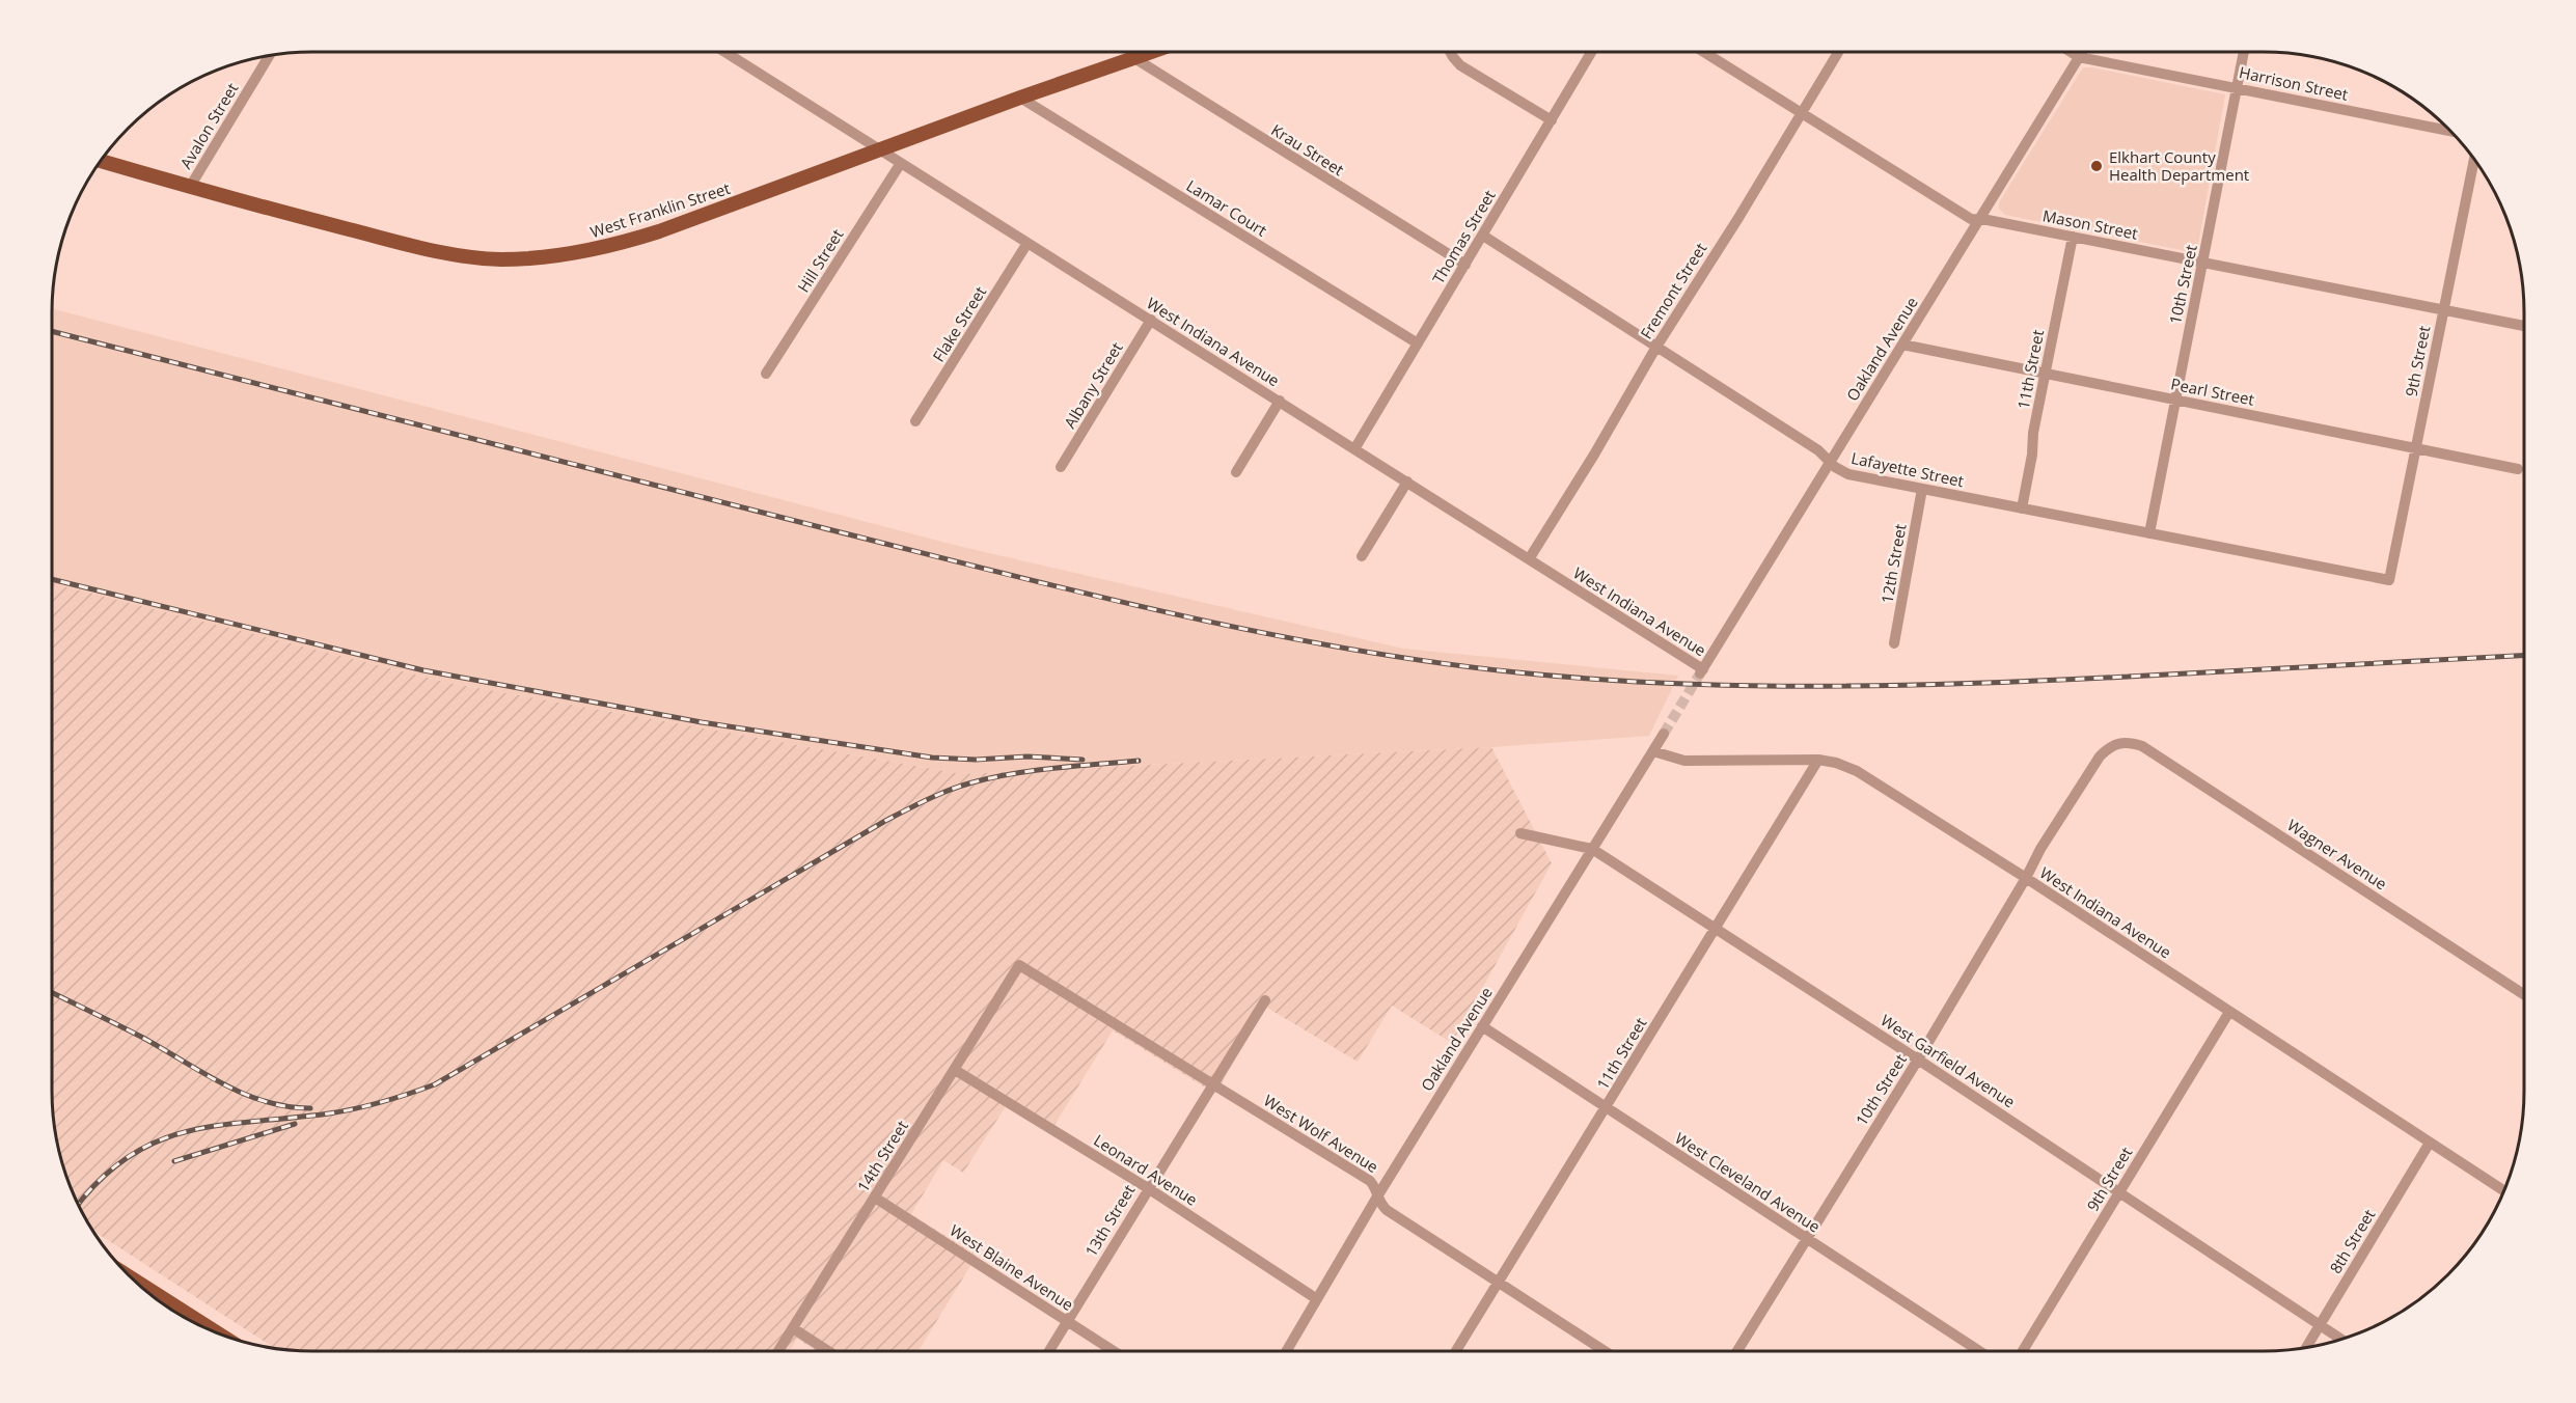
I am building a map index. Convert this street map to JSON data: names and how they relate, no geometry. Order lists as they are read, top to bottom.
{
  "streets": {
    "main road": ["West Franklin Street"],
    "street": [
      "Harrison Street",
      "Avalon Street",
      "Krau Street",
      "Lamar Court",
      "Mason Street",
      "Thomas Street",
      "Hill Street",
      "10th Street",
      "Fremont Street",
      "Flake Street",
      "West Indiana Avenue",
      "Oakland Avenue",
      "9th Street",
      "11th Street",
      "Albany Street",
      "Pearl Street",
      "Lafayette Street",
      "12th Street",
      "Wagner Avenue",
      "West Garfield Avenue",
      "West Wolf Avenue",
      "14th Street",
      "Leonard Avenue",
      "West Cleveland Avenue",
      "13th Street",
      "8th Street",
      "West Blaine Avenue"
    ]
  },
  "crossings": [
    ["Harrison Street", "10th Street"],
    ["Harrison Street", "Oakland Avenue"],
    ["Avalon Street", "West Franklin Street"],
    ["Krau Street", "West Franklin Street"],
    ["Krau Street", "Thomas Street"],
    ["Lamar Court", "West Franklin Street"],
    ["Lamar Court", "Thomas Street"],
    ["West Franklin Street", "West Indiana Avenue"],
    ["Mason Street", "10th Street"],
    ["Mason Street", "Fremont Street"],
    ["Mason Street", "Oakland Avenue"],
    ["Mason Street", "9th Street"],
    ["Mason Street", "11th Street"],
    ["Thomas Street", "West Indiana Avenue"],
    ["Thomas Street", "Lafayette Street"],
    ["Hill Street", "West Indiana Avenue"],
    ["10th Street", "West Indiana Avenue"],
    ["10th Street", "Pearl Street"],
    ["10th Street", "Lafayette Street"],
    ["10th Street", "Wagner Avenue"],
    ["10th Street", "West Garfield Avenue"],
    ["10th Street", "West Cleveland Avenue"],
    ["Fremont Street", "West Indiana Avenue"],
    ["Fremont Street", "Lafayette Street"],
    ["Flake Street", "West Indiana Avenue"],
    ["West Indiana Avenue", "Oakland Avenue"],
    ["West Indiana Avenue", "9th Street"],
    ["West Indiana Avenue", "11th Street"],
    ["West Indiana Avenue", "Albany Street"],
    ["West Indiana Avenue", "8th Street"],
    ["Oakland Avenue", "Pearl Street"],
    ["Oakland Avenue", "Lafayette Street"],
    ["Oakland Avenue", "West Garfield Avenue"],
    ["Oakland Avenue", "West Wolf Avenue"],
    ["Oakland Avenue", "Leonard Avenue"],
    ["Oakland Avenue", "West Cleveland Avenue"],
    ["9th Street", "Pearl Street"],
    ["9th Street", "Lafayette Street"],
    ["9th Street", "West Garfield Avenue"],
    ["11th Street", "Pearl Street"],
    ["11th Street", "Lafayette Street"],
    ["11th Street", "West Garfield Avenue"],
    ["11th Street", "West Wolf Avenue"],
    ["11th Street", "West Cleveland Avenue"],
    ["Lafayette Street", "12th Street"],
    ["West Garfield Avenue", "8th Street"],
    ["West Wolf Avenue", "14th Street"],
    ["West Wolf Avenue", "13th Street"],
    ["14th Street", "Leonard Avenue"],
    ["14th Street", "West Blaine Avenue"],
    ["Leonard Avenue", "13th Street"],
    ["13th Street", "West Blaine Avenue"]
  ],
  "places": ["Elkhart County Health Department"]
}
